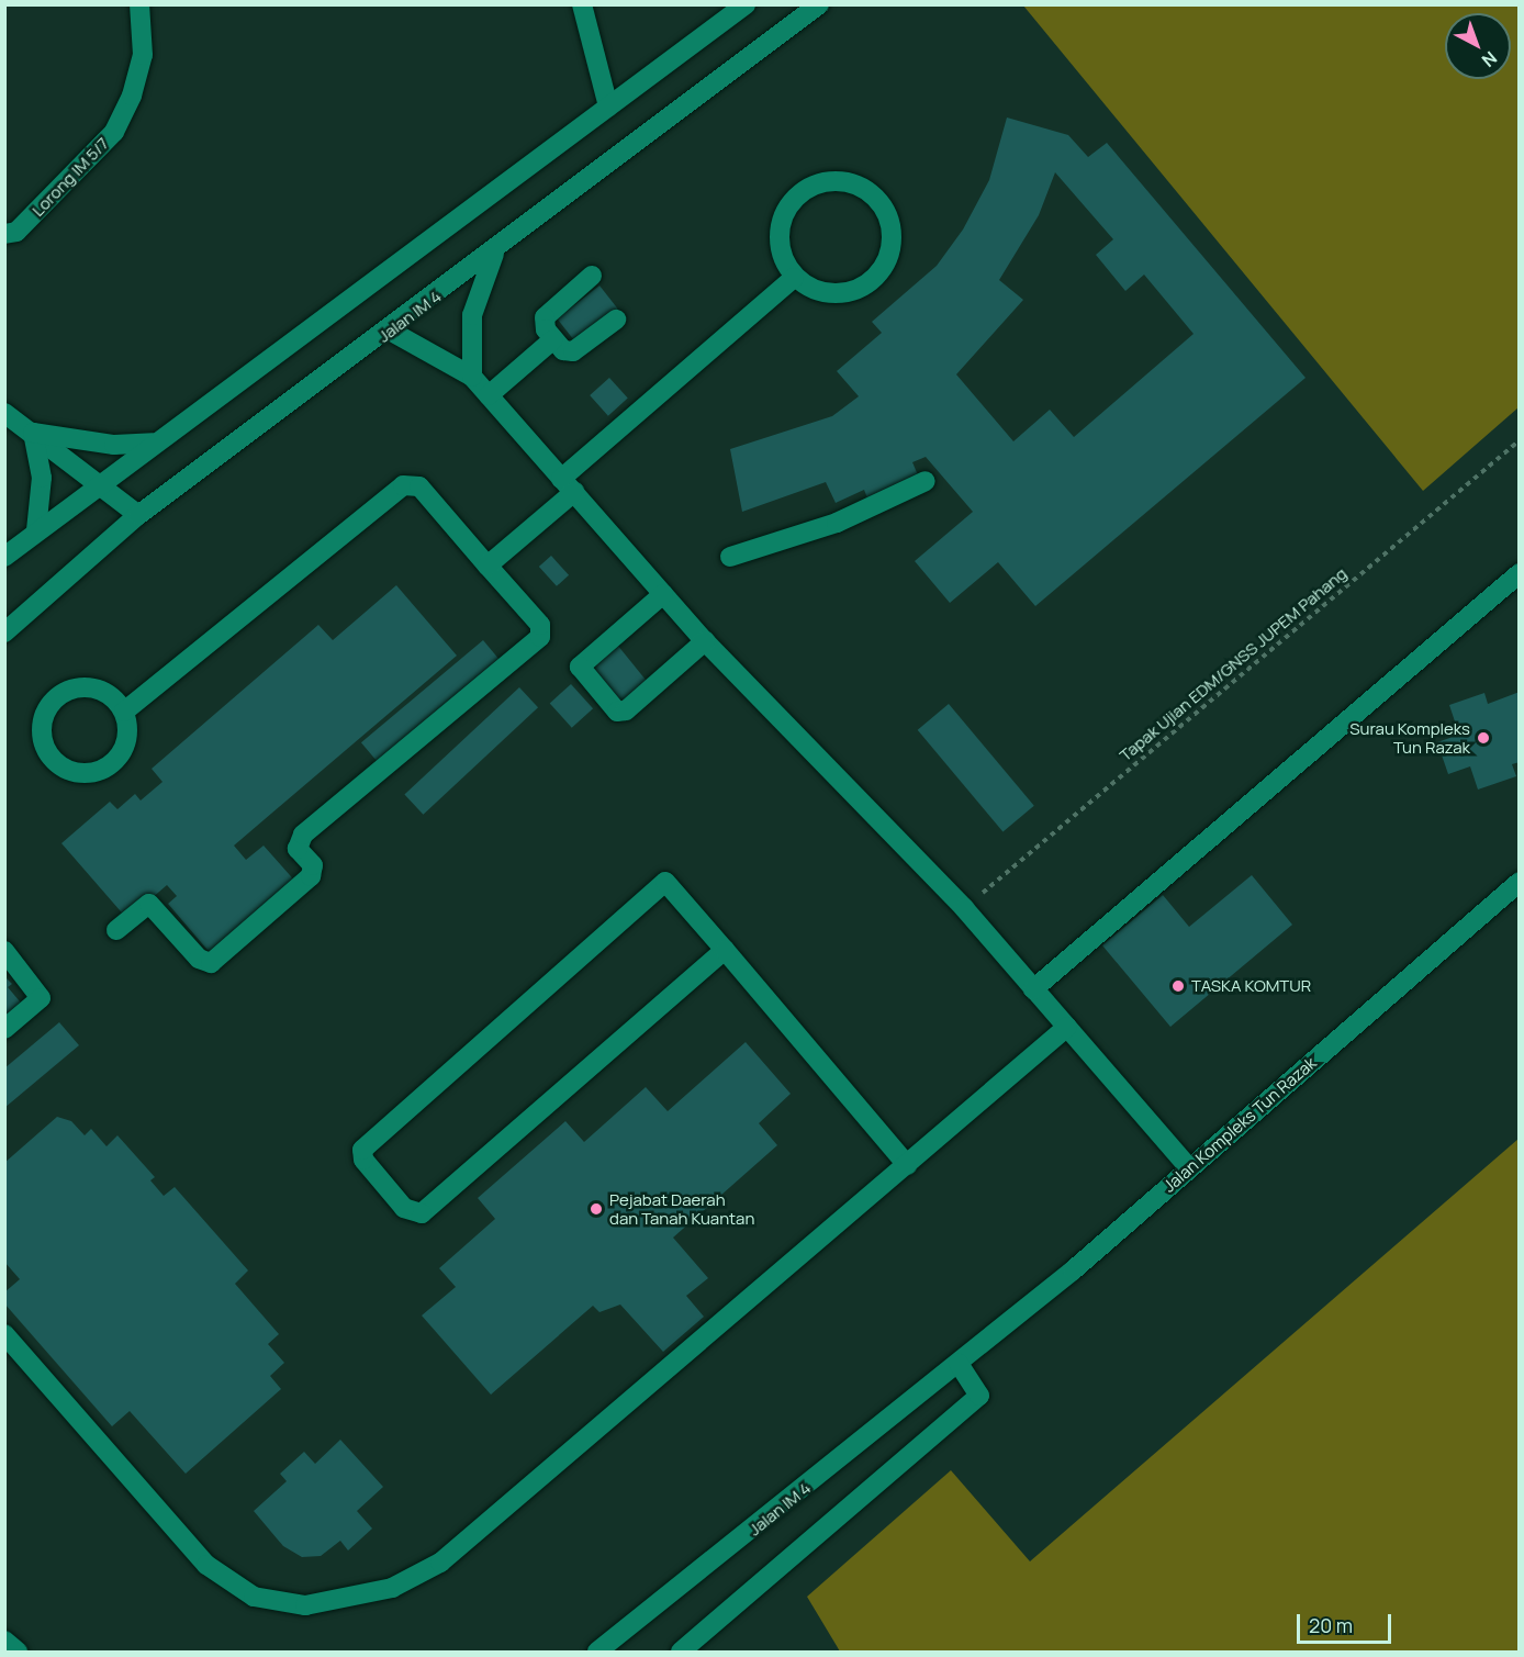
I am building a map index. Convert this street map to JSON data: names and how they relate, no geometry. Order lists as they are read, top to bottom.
{
  "streets": {
    "street": ["Lorong IM 5/7", "Jalan IM 4", "Jalan Kompleks Tun Razak"],
    "path": ["Tapak Ujian EDM/GNSS JUPEM Pahang"]
  },
  "crossings": [
    ["Jalan IM 4", "Jalan Kompleks Tun Razak"]
  ],
  "places": ["Surau Kompleks Tun Razak", "TASKA KOMTUR", "Pejabat Daerah dan Tanah Kuantan"],
  "scale_bar": "20 m",
  "north": "bottom right"
}
